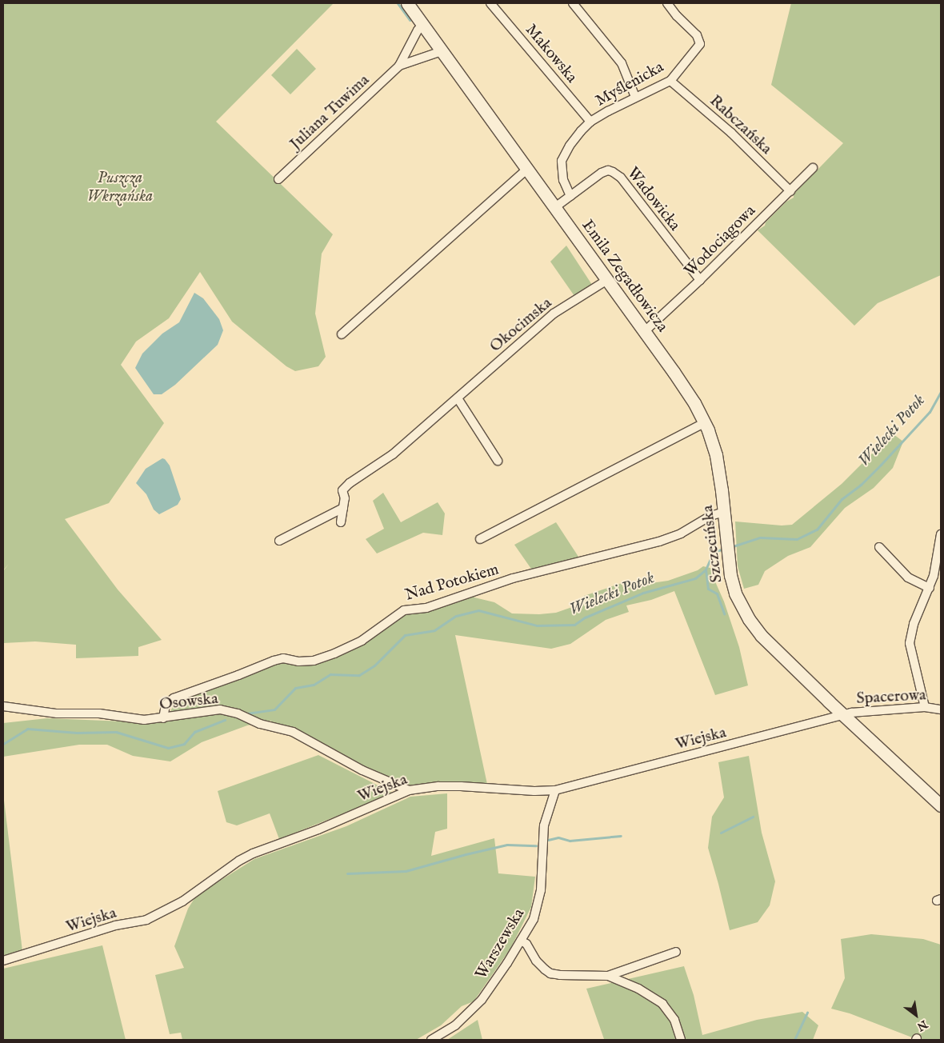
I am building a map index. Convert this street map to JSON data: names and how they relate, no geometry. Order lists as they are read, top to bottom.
{
  "streets": {
    "main road": ["Emila Zegadłowicza", "Szczecińska"],
    "street": [
      "Makowska",
      "Myślenicka",
      "Juliana Tuwima",
      "Rabczańska",
      "Wadowicka",
      "Wodociągowa",
      "Okocimska",
      "Nad Potokiem",
      "Spacerowa",
      "Osowska",
      "Wiejska",
      "Warszewska"
    ]
  },
  "crossings": [
    ["Makowska", "Myślenicka"],
    ["Myślenicka", "Rabczańska"],
    ["Myślenicka", "Wadowicka"],
    ["Juliana Tuwima", "Emila Zegadłowicza"],
    ["Rabczańska", "Wodociągowa"],
    ["Wadowicka", "Wodociągowa"],
    ["Wadowicka", "Emila Zegadłowicza"],
    ["Wodociągowa", "Emila Zegadłowicza"],
    ["Emila Zegadłowicza", "Okocimska"],
    ["Emila Zegadłowicza", "Szczecińska"],
    ["Szczecińska", "Nad Potokiem"],
    ["Szczecińska", "Spacerowa"],
    ["Szczecińska", "Wiejska"],
    ["Nad Potokiem", "Osowska"],
    ["Spacerowa", "Wiejska"],
    ["Osowska", "Wiejska"],
    ["Wiejska", "Warszewska"]
  ],
  "water": ["Wielecki Potok"],
  "parks": ["Puszcza Wkrzańska"],
  "north": "bottom right"
}
